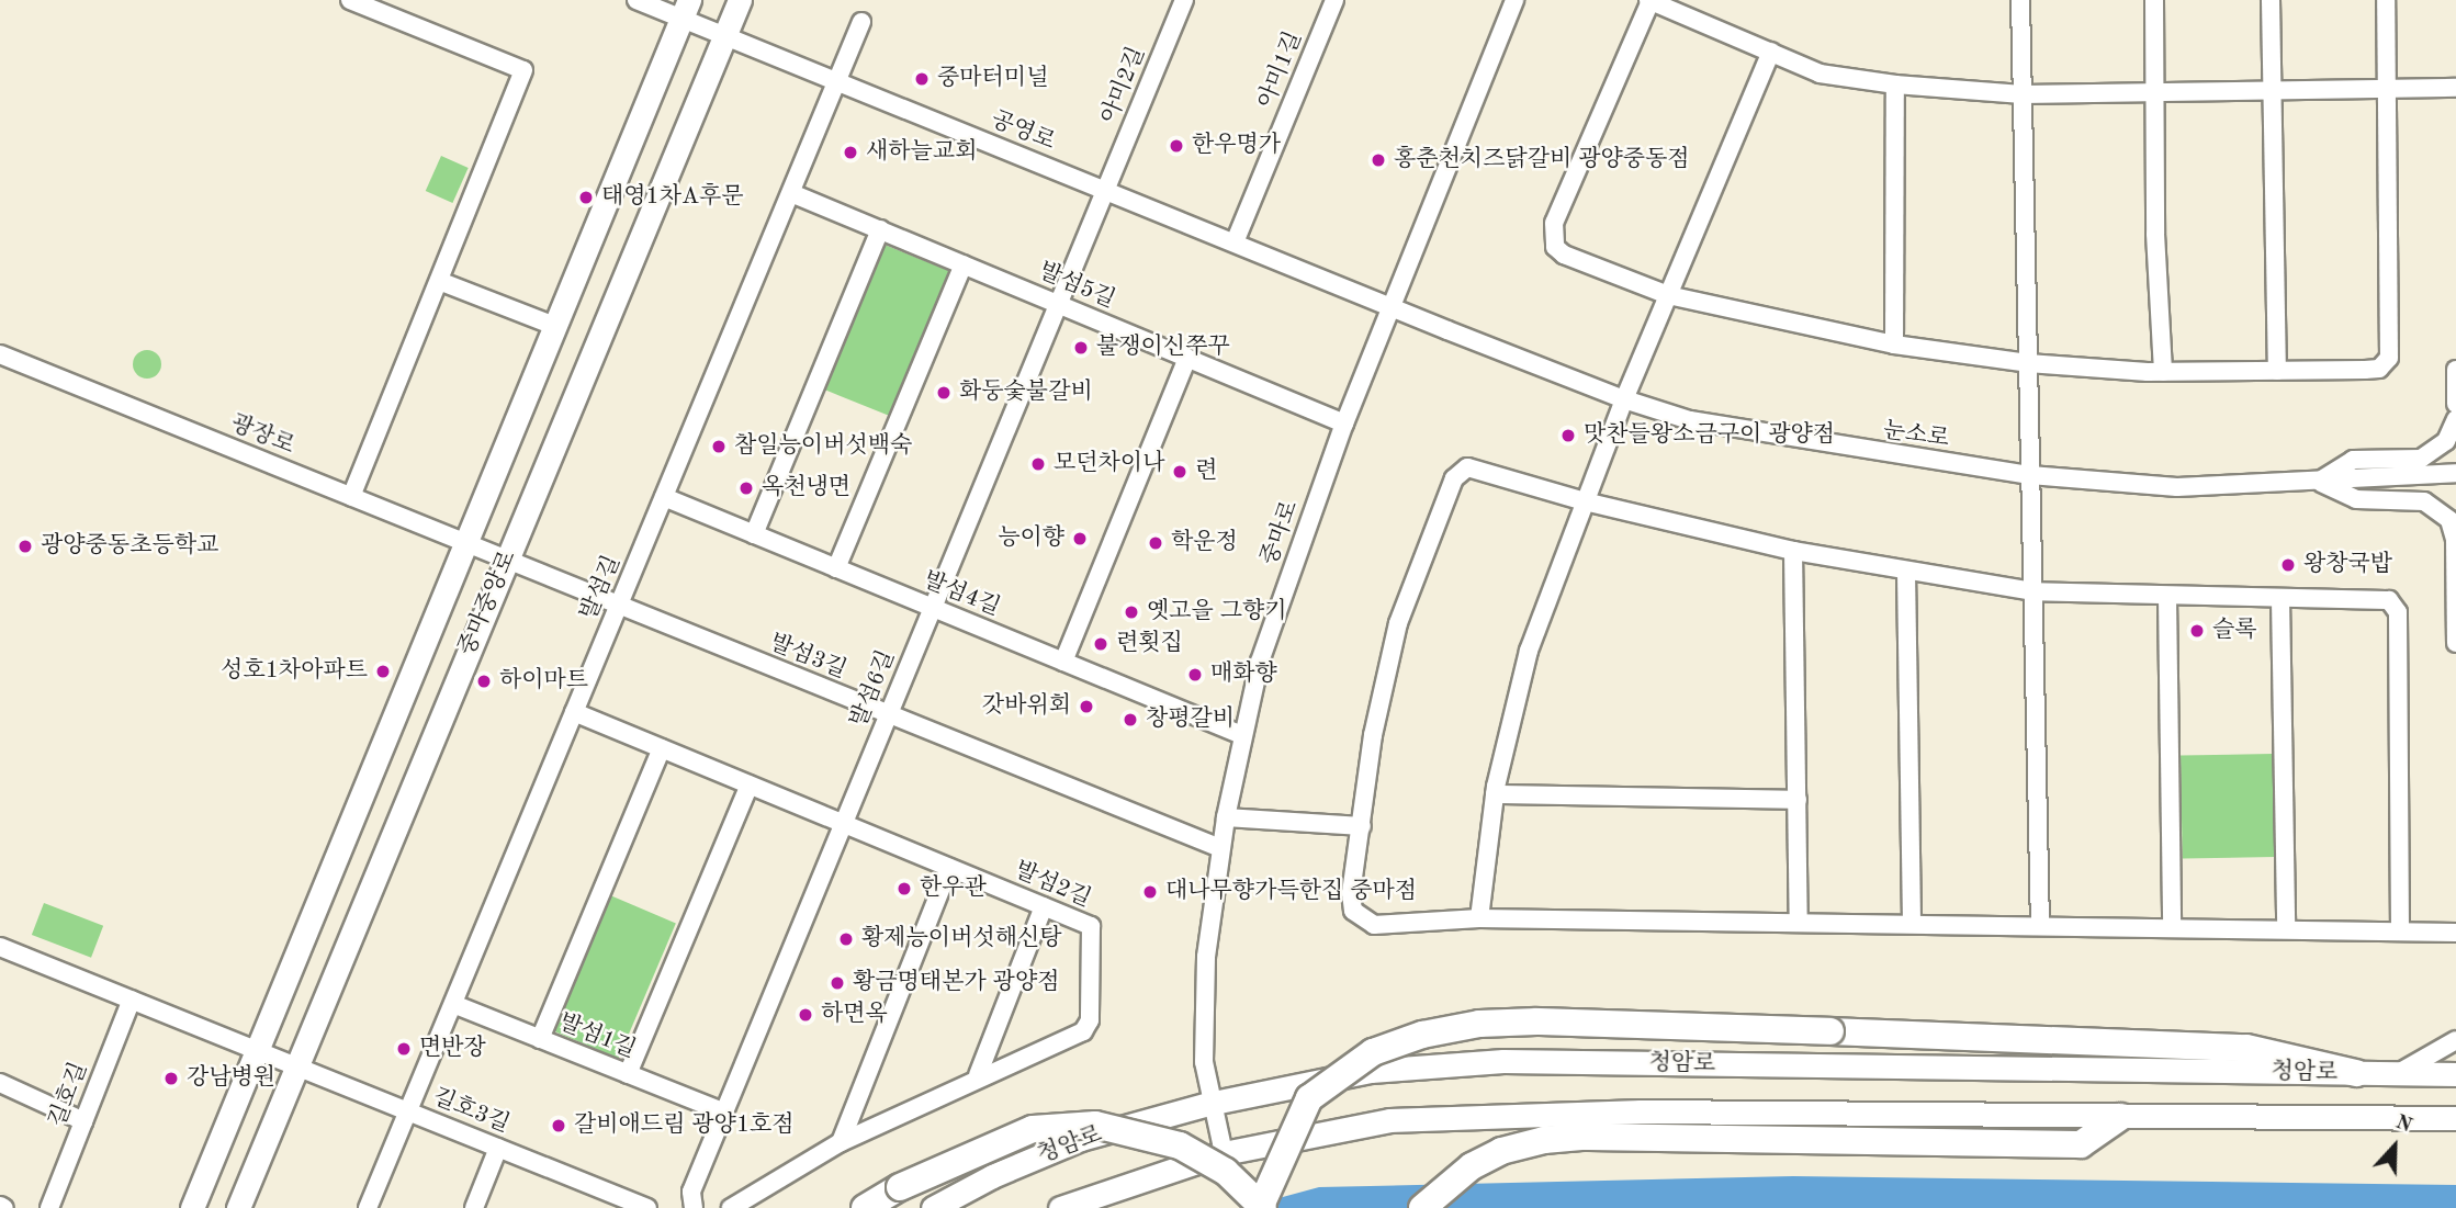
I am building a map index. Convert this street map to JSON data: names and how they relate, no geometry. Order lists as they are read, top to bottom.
{
  "streets": {
    "main road": ["중마중앙로", "청암로"],
    "street": [
      "아미1길",
      "아미2길",
      "공영로",
      "발섬5길",
      "광장로",
      "눈소로",
      "중마로",
      "발섬길",
      "발섬4길",
      "발섬3길",
      "발섬6길",
      "발섬2길",
      "발섬1길",
      "길호길",
      "길호3길"
    ]
  },
  "crossings": [
    ["아미1길", "공영로"],
    ["아미2길", "공영로"],
    ["아미2길", "발섬6길"],
    ["공영로", "눈소로"],
    ["공영로", "중마로"],
    ["공영로", "발섬길"],
    ["공영로", "중마중앙로"],
    ["공영로", "발섬6길"],
    ["발섬5길", "중마로"],
    ["발섬5길", "발섬길"],
    ["발섬5길", "발섬6길"],
    ["광장로", "중마중앙로"],
    ["광장로", "발섬3길"],
    ["눈소로", "중마로"],
    ["중마로", "발섬4길"],
    ["중마로", "발섬3길"],
    ["중마로", "청암로"],
    ["발섬길", "발섬4길"],
    ["발섬길", "발섬3길"],
    ["발섬길", "발섬2길"],
    ["발섬길", "발섬1길"],
    ["발섬길", "길호3길"],
    ["발섬4길", "발섬6길"],
    ["중마중앙로", "발섬3길"],
    ["중마중앙로", "길호3길"],
    ["발섬3길", "발섬6길"],
    ["발섬6길", "발섬2길"],
    ["발섬6길", "발섬1길"]
  ],
  "places": [
    "중마터미널",
    "한우명가",
    "새하늘교회",
    "홍춘천치즈닭갈비 광양중동점",
    "태영1차A후문",
    "불쟁이신쭈꾸",
    "화둥숯불갈비",
    "맛찬들왕소금구이 광양점",
    "참일능이버섯백숙",
    "모던차이나",
    "련",
    "옥천냉면",
    "능이향",
    "학운정",
    "광양중동초등학교",
    "왕창국밥",
    "옛고을 그향기",
    "슬록",
    "련횟집",
    "성호1차아파트",
    "매화향",
    "하이마트",
    "갓바위회",
    "창평갈비",
    "한우관",
    "대나무향가득한집 중마점",
    "황제능이버섯해신탕",
    "황금명태본가 광양점",
    "하면옥",
    "면반장",
    "강남병원",
    "갈비애드림 광양1호점"
  ],
  "north": "top"
}
